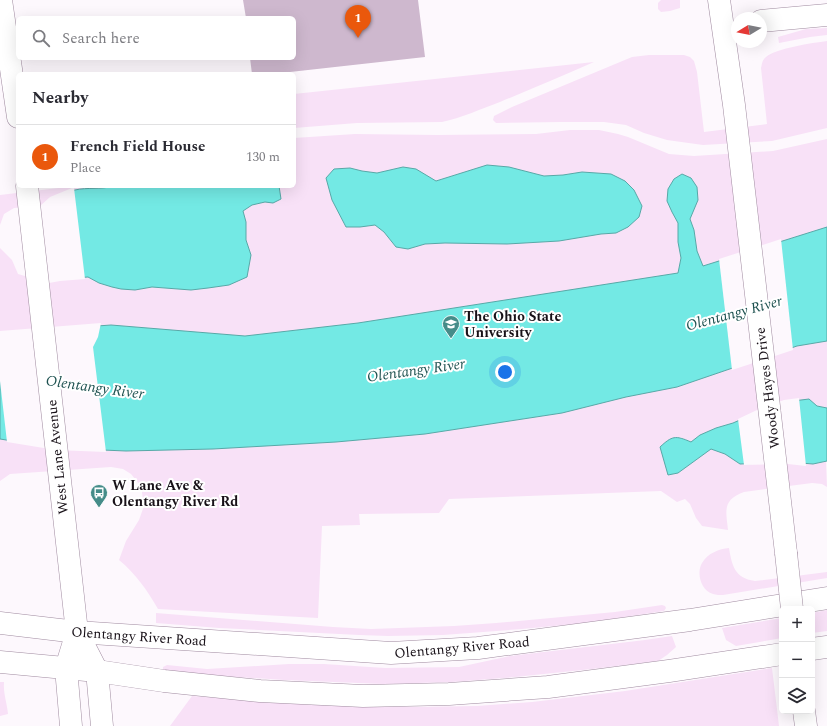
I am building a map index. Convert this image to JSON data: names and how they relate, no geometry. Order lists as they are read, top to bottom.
{
  "streets": {
    "main road": ["Woody Hayes Drive", "West Lane Avenue", "Olentangy River Road"]
  },
  "crossings": [
    ["West Lane Avenue", "Olentangy River Road"]
  ],
  "water": ["Olentangy River"],
  "places": {
    "school or university": ["The Ohio State University"],
    "bus stop": ["W Lane Ave & Olentangy River Rd"]
  },
  "north": "left",
  "page": {
    "pins": "1",
    "search": "Search here",
    "heading": "Nearby",
    "list": [
      {
        "mark": "1",
        "name": "French Field House",
        "note": "Place",
        "value": "130 m"
      }
    ],
    "map_buttons": ["+", "−"]
  }
}
